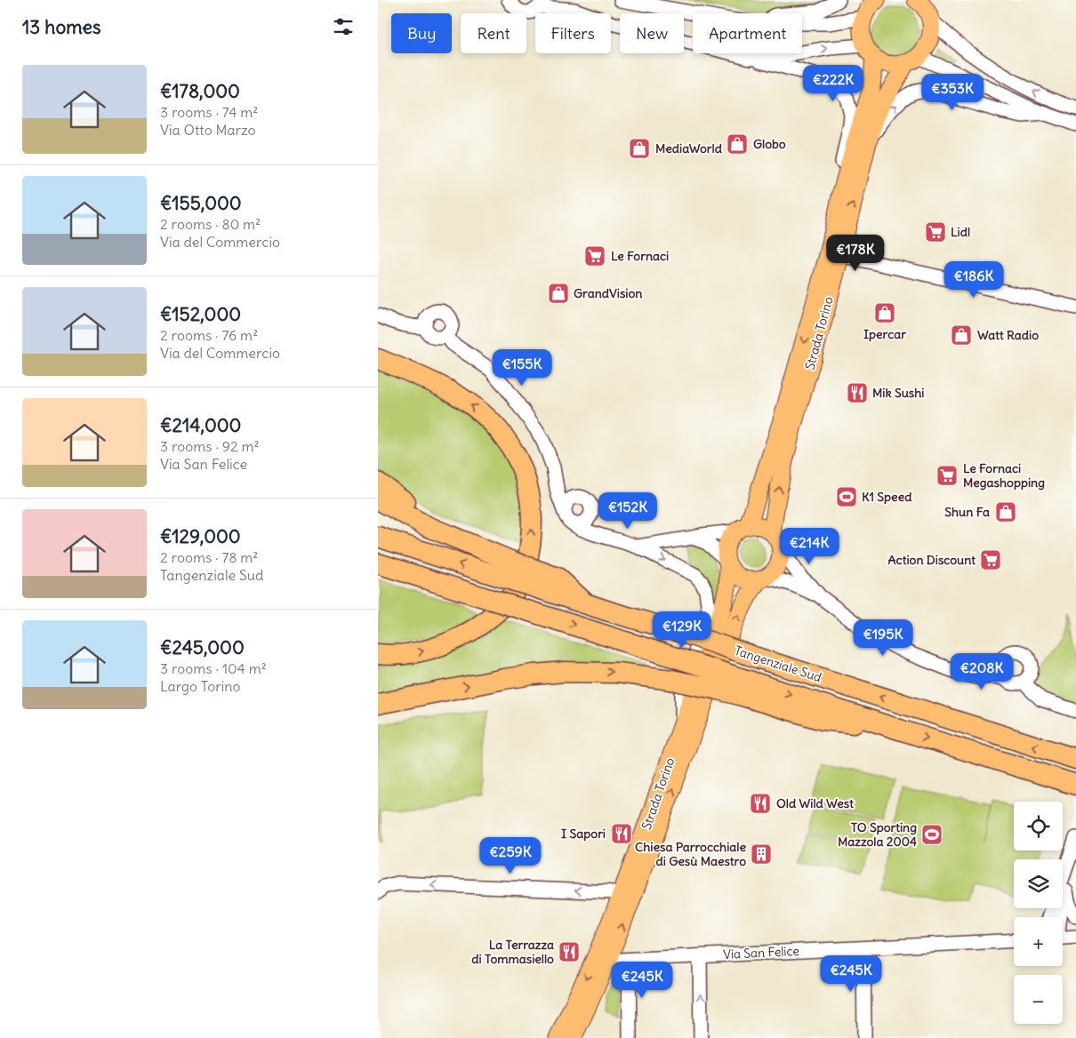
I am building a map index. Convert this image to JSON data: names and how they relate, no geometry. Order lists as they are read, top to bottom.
{
  "streets": {
    "highway": ["Tangenziale Sud"],
    "main road": ["Strada Torino"],
    "street": ["Via San Felice"]
  },
  "crossings": [
    ["Strada Torino", "Via San Felice"]
  ],
  "places": {
    "shop": [
      "Globo",
      "MediaWorld",
      "GrandVision",
      "Ipercar",
      "Watt Radio",
      "Shun Fa"
    ],
    "supermarket": [
      "Lidl",
      "Le Fornaci",
      "Le Fornaci Megashopping",
      "Action Discount"
    ],
    "restaurant": [
      "Mik Sushi",
      "Old Wild West",
      "I Sapori",
      "La Terrazza di Tommasiello"
    ],
    "sports": ["K1 Speed", "TO Sporting Mazzola 2004"],
    "building": ["Chiesa Parrocchiale di Gesù Maestro"]
  },
  "page": {
    "heading": "13 homes",
    "chip": [
      "Buy",
      "Rent",
      "Filters",
      "New",
      "Apartment"
    ],
    "list": [
      {
        "name": "€178,000",
        "note": "3 rooms · 74 m² · Via Otto Marzo"
      },
      {
        "name": "€155,000",
        "note": "2 rooms · 80 m² · Via del Commercio"
      },
      {
        "name": "€152,000",
        "note": "2 rooms · 76 m² · Via del Commercio"
      },
      {
        "name": "€214,000",
        "note": "3 rooms · 92 m² · Via San Felice"
      },
      {
        "name": "€129,000",
        "note": "2 rooms · 78 m² · Tangenziale Sud"
      },
      {
        "name": "€245,000",
        "note": "3 rooms · 104 m² · Largo Torino"
      }
    ],
    "price": [
      "€222K",
      "€353K",
      "€178K",
      "€186K",
      "€155K",
      "€152K",
      "€214K",
      "€129K",
      "€195K",
      "€208K",
      "€259K",
      "€245K",
      "€245K"
    ],
    "map_buttons": ["+", "−"]
  }
}
